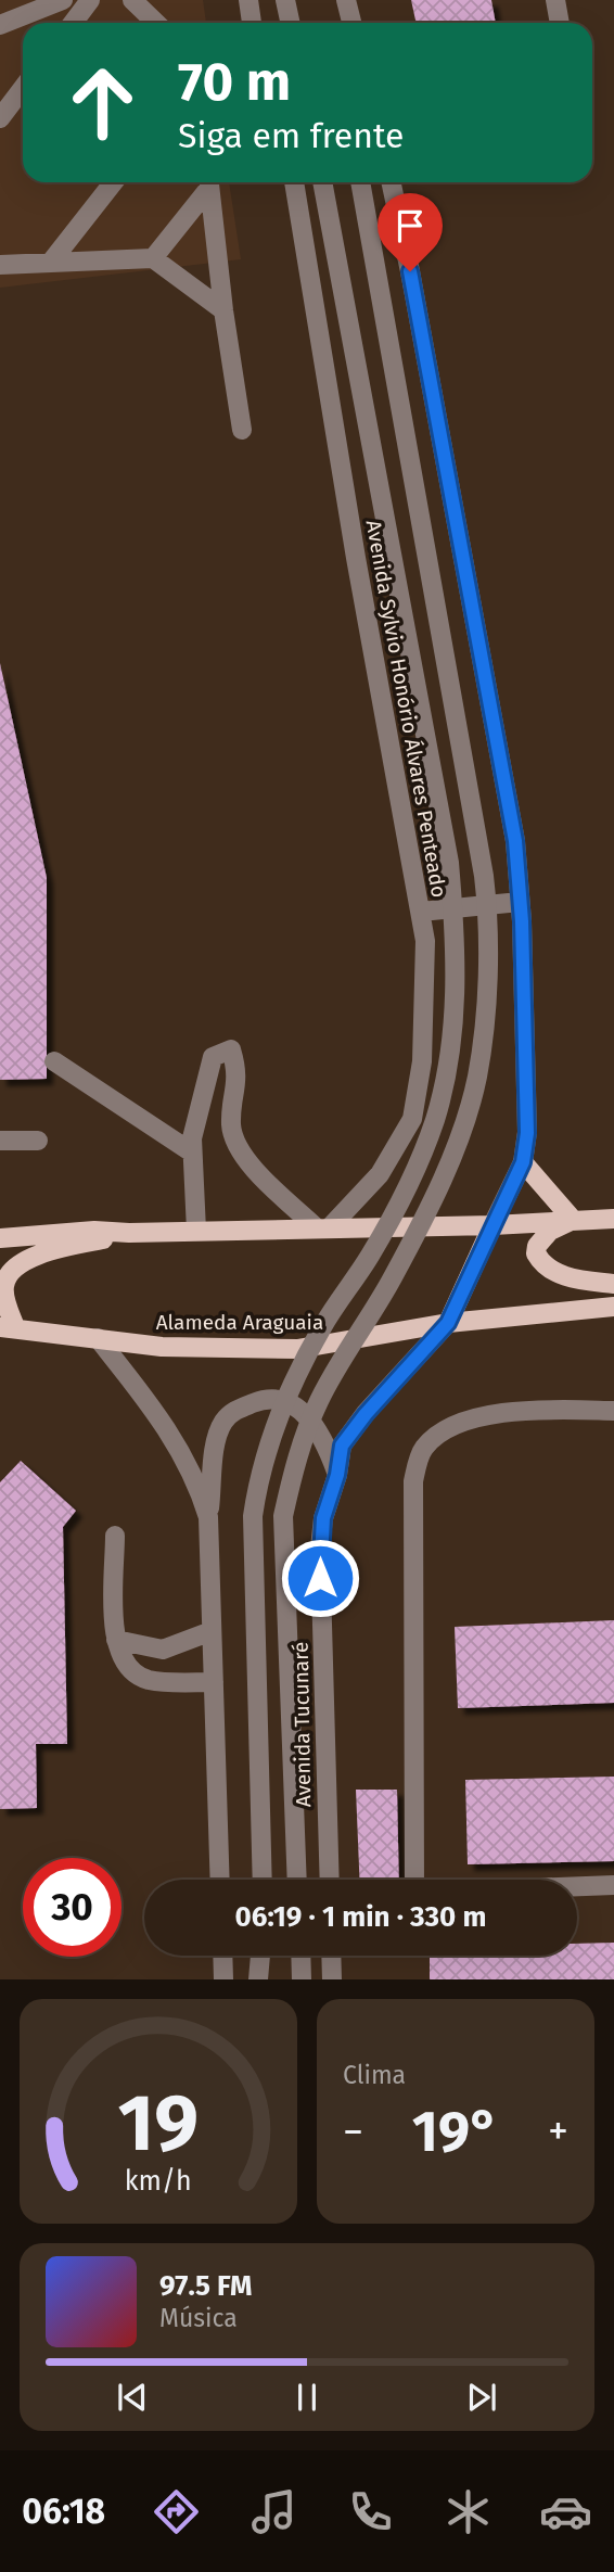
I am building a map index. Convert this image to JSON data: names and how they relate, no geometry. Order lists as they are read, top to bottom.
{
  "streets": {
    "main road": ["Alameda Araguaia"],
    "street": ["Avenida Sylvio Honório Álvares Penteado", "Avenida Tucunaré"]
  },
  "crossings": [
    ["Alameda Araguaia", "Avenida Tucunaré"]
  ],
  "page": {
    "turn": ["70 m", "Siga em frente"],
    "limit": "30",
    "trip": "06:19 · 1 min · 330 m",
    "tile": "Clima",
    "heat": ["−", "19°", "+"],
    "song": ["97.5 FM", "Música"],
    "tabs": "06:18",
    "gauge": ["19", "km/h"]
  }
}
